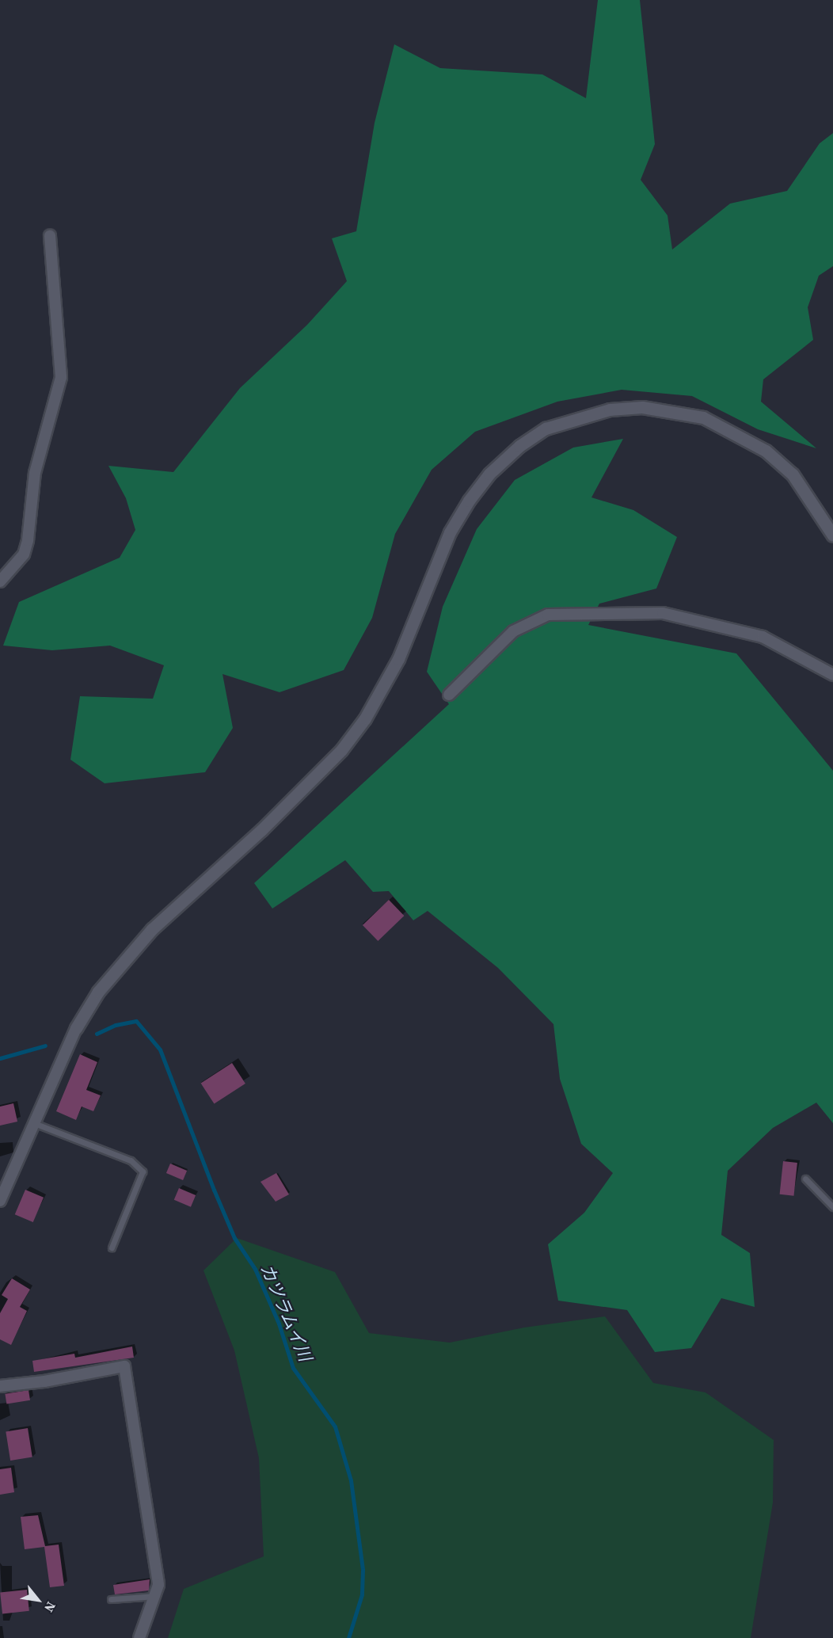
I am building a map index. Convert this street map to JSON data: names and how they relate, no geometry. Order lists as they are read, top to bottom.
{
  "water": ["カツラムイ川"],
  "north": "bottom right"
}
